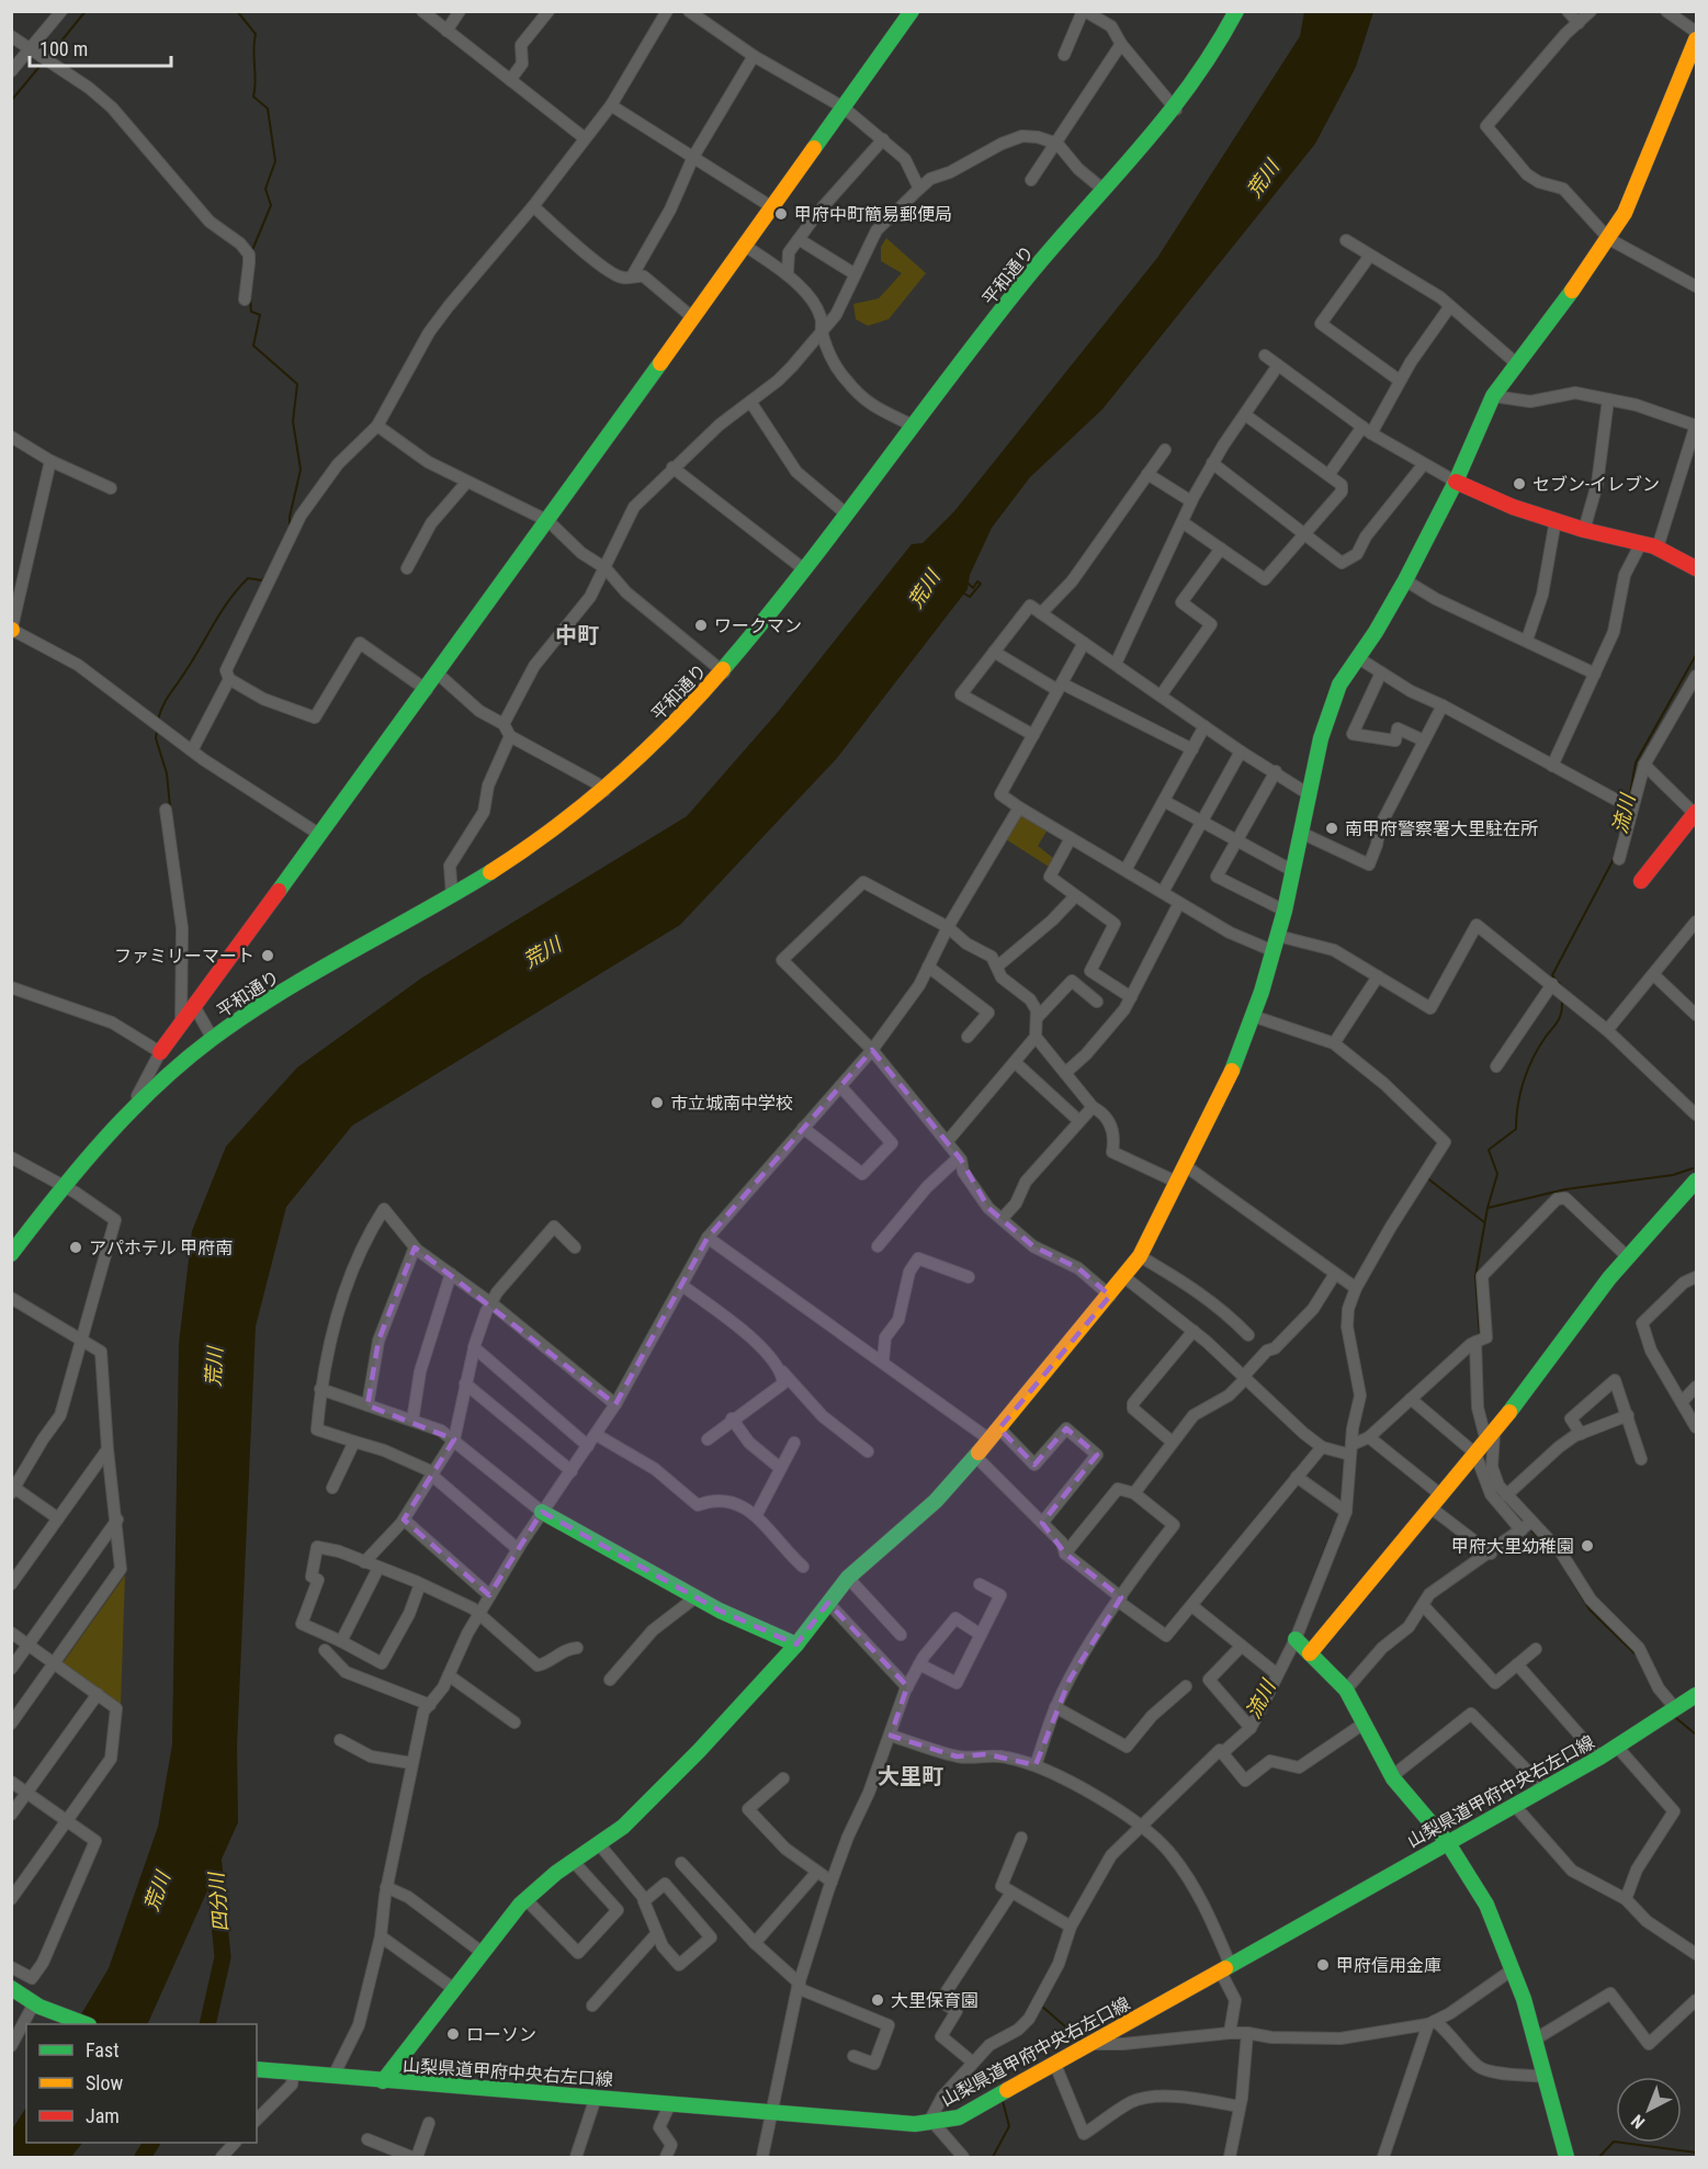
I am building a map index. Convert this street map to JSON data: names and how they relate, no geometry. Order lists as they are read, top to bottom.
{
  "streets": {
    "main road": ["平和通り", "山梨県道甲府中央右左口線"]
  },
  "districts": ["中町", "大里町"],
  "water": ["荒川", "流川", "四分川"],
  "places": [
    "甲府中町簡易郵便局",
    "セブン-イレブン",
    "ワークマン",
    "南甲府警察署大里駐在所",
    "ファミリーマート",
    "市立城南中学校",
    "アパホテル 甲府南",
    "甲府大里幼稚園",
    "甲府信用金庫",
    "大里保育園",
    "ローソン"
  ],
  "legend": ["Fast", "Slow", "Jam"],
  "scale_bar": "100 m",
  "north": "bottom left"
}
